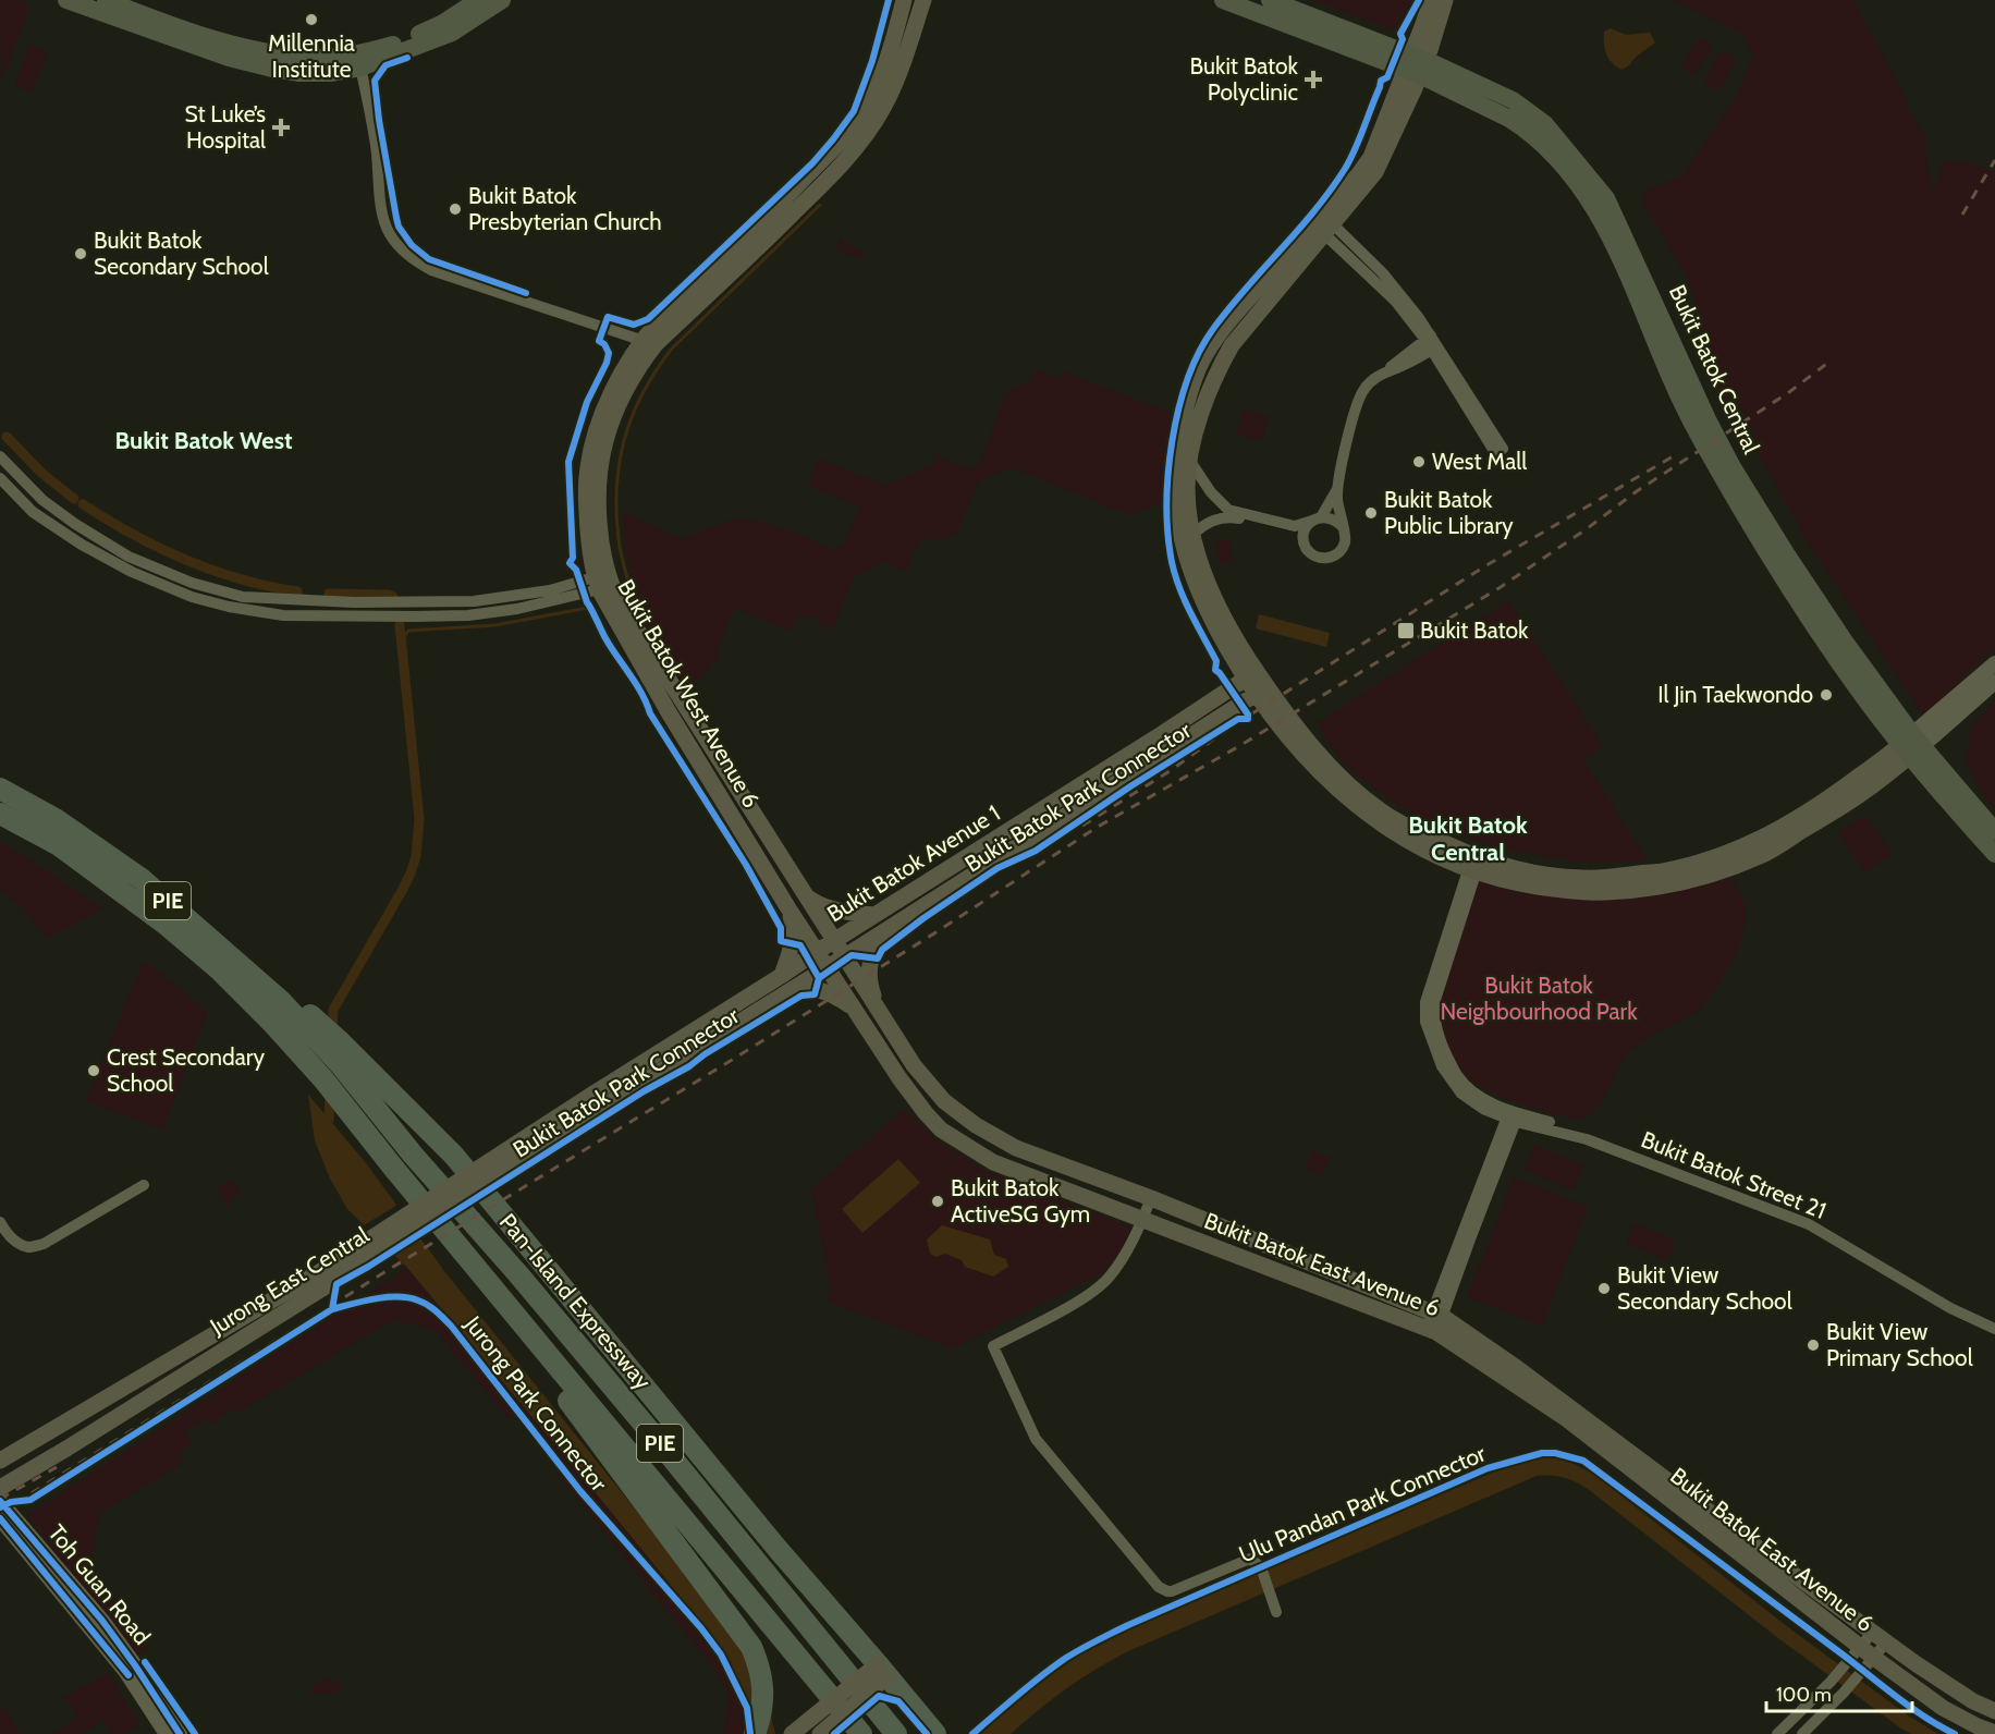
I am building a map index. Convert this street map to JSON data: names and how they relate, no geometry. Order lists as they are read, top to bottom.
{
  "streets": {
    "highway": ["PIE", "Pan-Island Expressway"],
    "main road": [
      "Bukit Batok Central",
      "Bukit Batok West Avenue 6",
      "Bukit Batok Avenue 1",
      "Bukit Batok East Avenue 6",
      "Jurong East Central"
    ],
    "street": ["Bukit Batok Street 21", "Toh Guan Road"],
    "cycle path": ["Bukit Batok Park Connector", "Jurong Park Connector", "Ulu Pandan Park Connector"]
  },
  "crossings": [
    ["Bukit Batok West Avenue 6", "Bukit Batok Avenue 1"],
    ["Bukit Batok West Avenue 6", "Bukit Batok East Avenue 6"],
    ["Bukit Batok Avenue 1", "Bukit Batok East Avenue 6"],
    ["Bukit Batok Avenue 1", "Jurong East Central"],
    ["PIE", "Pan-Island Expressway"]
  ],
  "districts": ["Bukit Batok West", "Bukit Batok Central"],
  "parks": ["Bukit Batok Neighbourhood Park"],
  "places": {
    "other": [
      "Millennia Institute",
      "Bukit Batok Presbyterian Church",
      "Bukit Batok Secondary School",
      "West Mall",
      "Bukit Batok Public Library",
      "Il Jin Taekwondo",
      "Crest Secondary School",
      "Bukit Batok ActiveSG Gym",
      "Bukit View Secondary School",
      "Bukit View Primary School"
    ],
    "health": ["Bukit Batok Polyclinic", "St Luke’s Hospital"],
    "transit": ["Bukit Batok"]
  },
  "scale_bar": "100 m"
}
